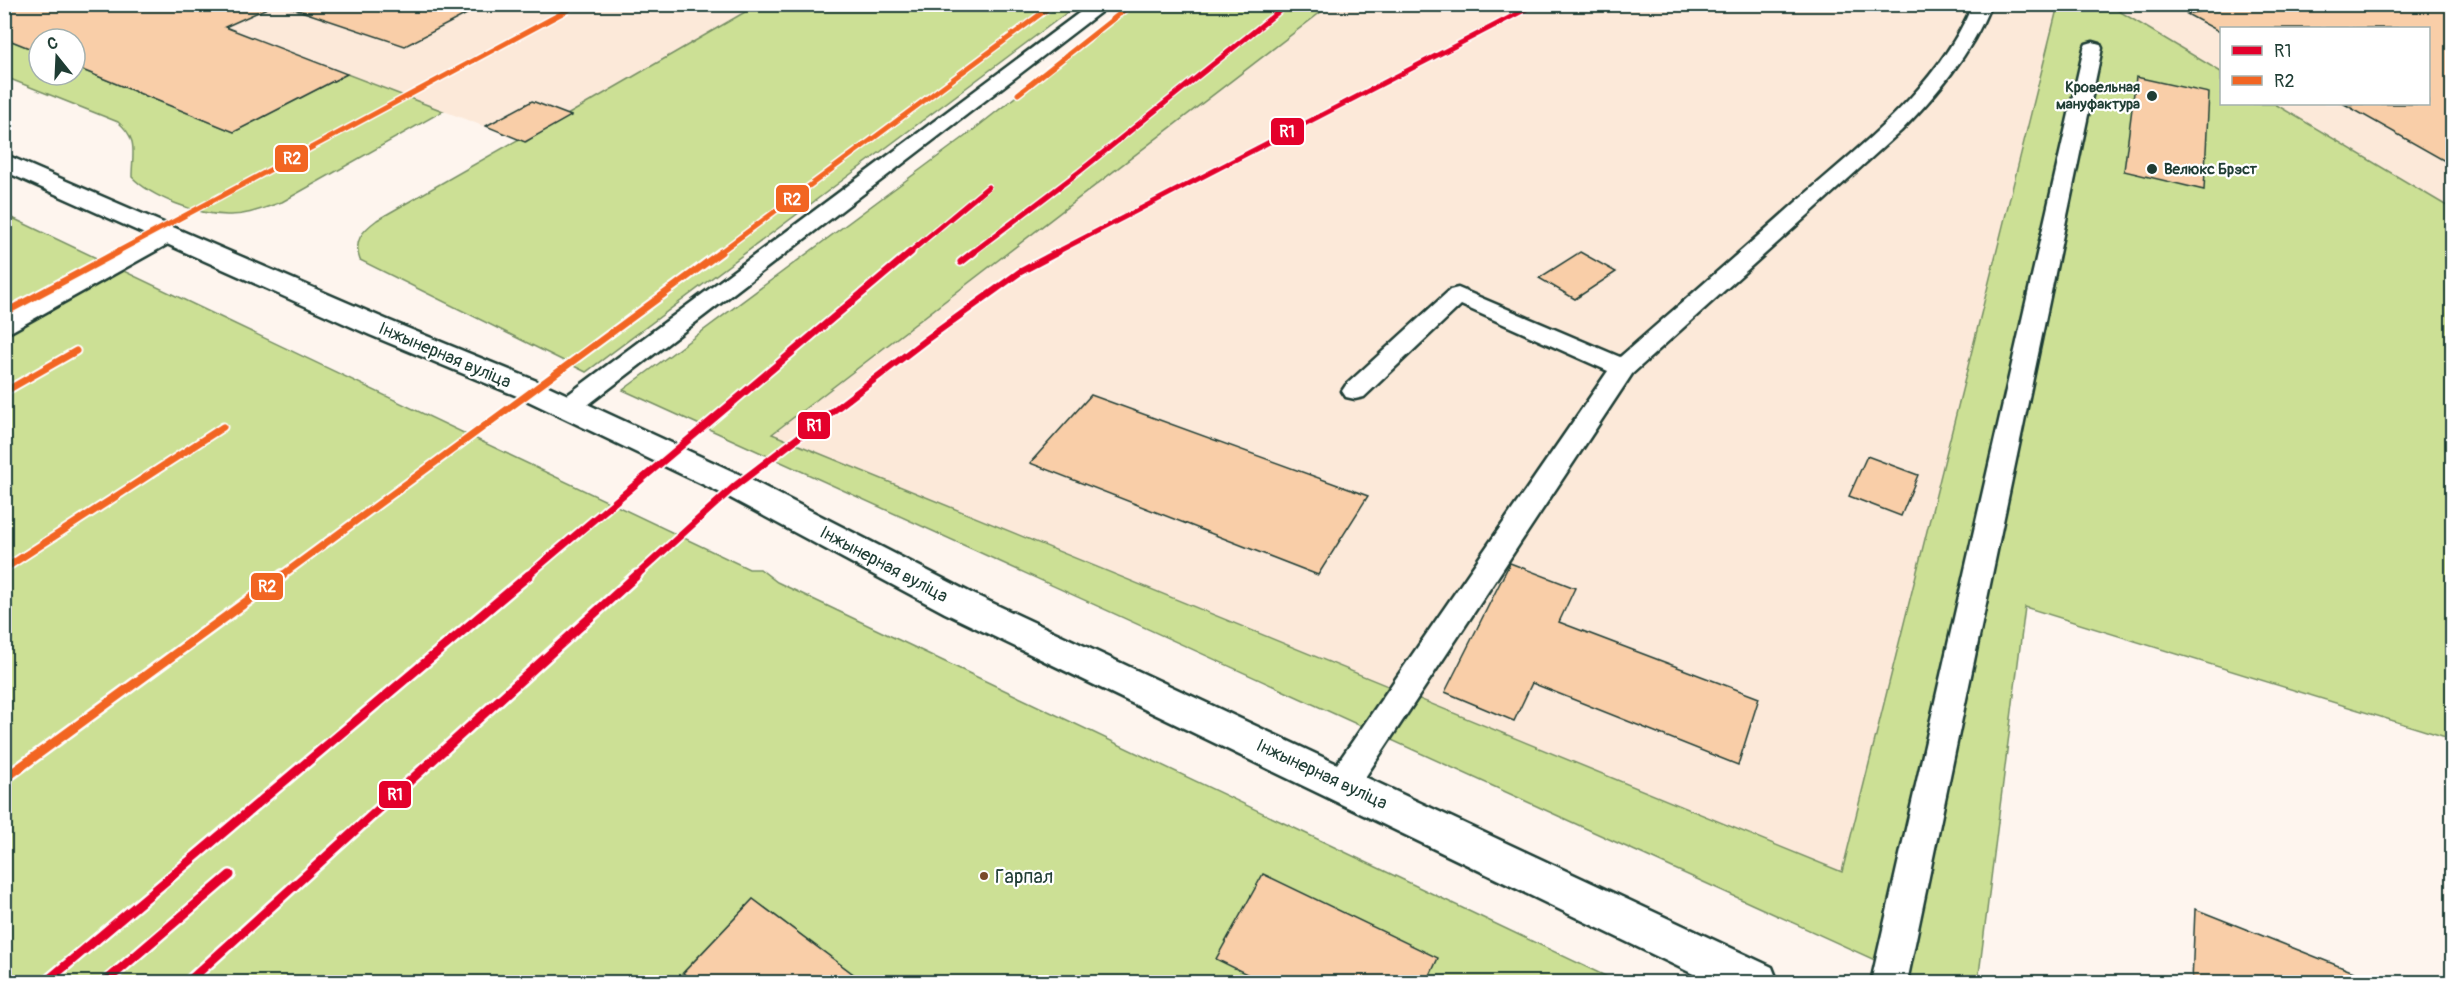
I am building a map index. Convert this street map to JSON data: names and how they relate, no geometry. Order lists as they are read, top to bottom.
{
  "streets": {
    "street": ["Інжынерная вуліца"]
  },
  "places": ["Кровельная мануфактура", "Велюкс Брэст", "Гарпал"],
  "lines": ["transit line R1", "transit line R2"],
  "legend": ["R1", "R2"],
  "north": "top"
}
